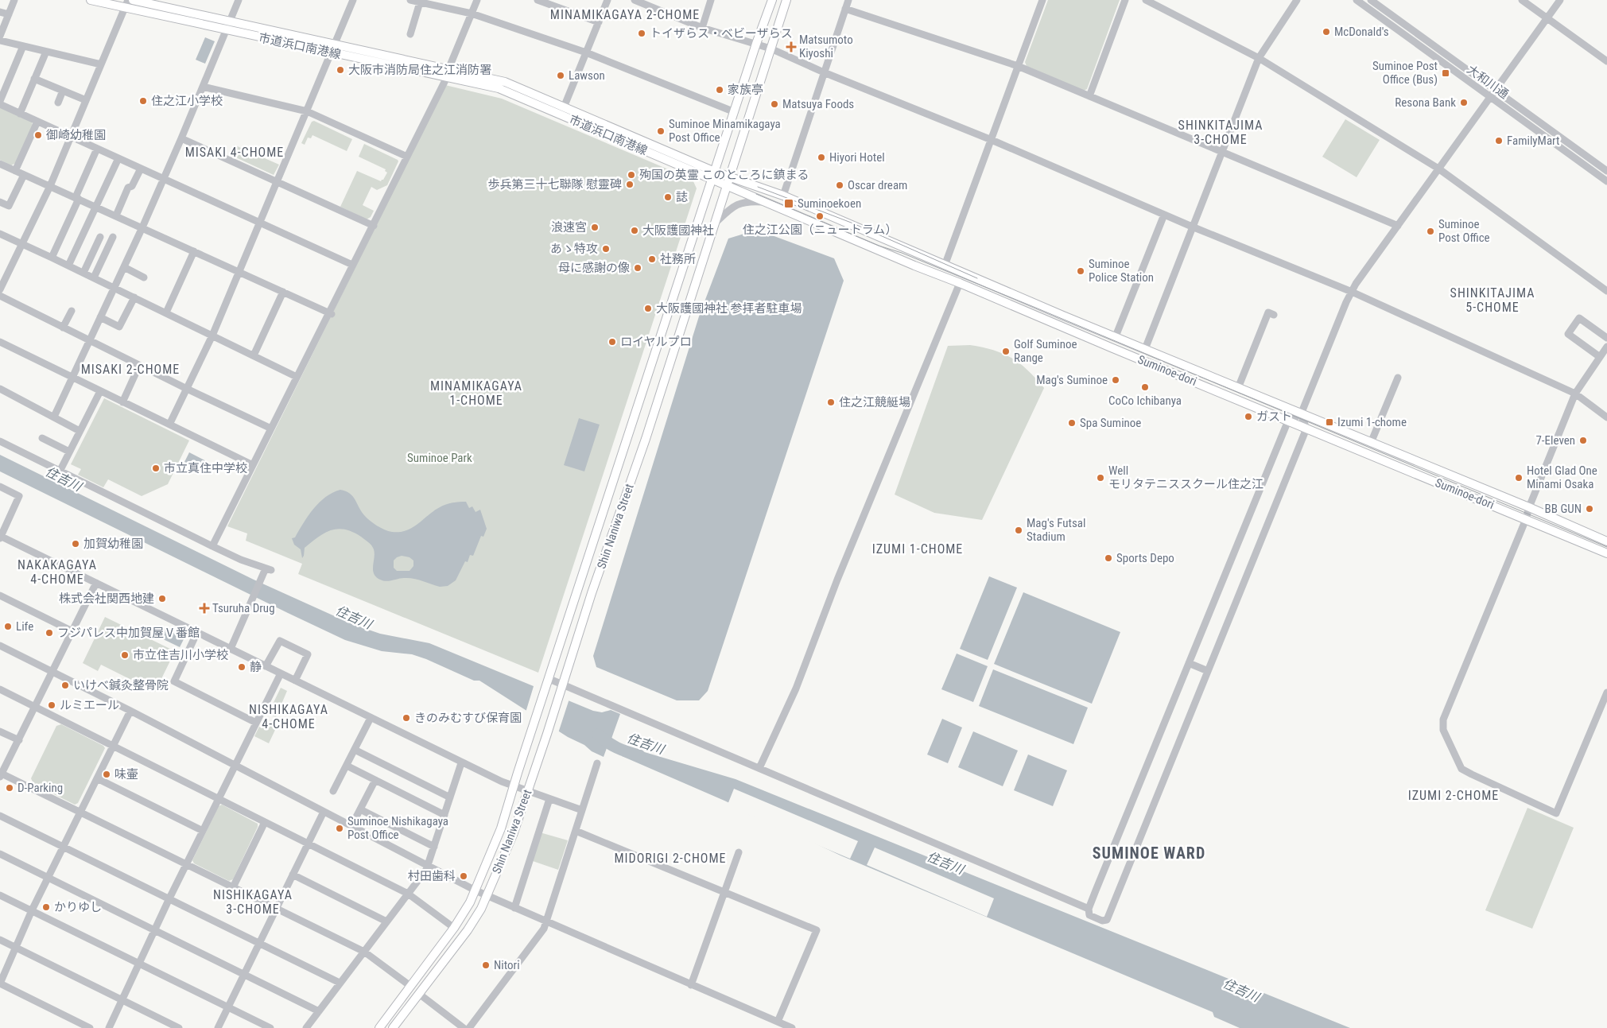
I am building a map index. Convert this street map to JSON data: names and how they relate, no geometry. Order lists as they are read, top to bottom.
{
  "streets": {
    "main road": ["市道浜口南港線", "Suminoe-dori", "Shin Naniwa Street"],
    "street": ["大和川通"]
  },
  "crossings": [
    ["市道浜口南港線", "Suminoe-dori"],
    ["市道浜口南港線", "Shin Naniwa Street"],
    ["Suminoe-dori", "Shin Naniwa Street"]
  ],
  "districts": [
    "MINAMIKAGAYA 2-CHOME",
    "SHINKITAJIMA 3-CHOME",
    "MISAKI 4-CHOME",
    "SHINKITAJIMA 5-CHOME",
    "MISAKI 2-CHOME",
    "MINAMIKAGAYA 1-CHOME",
    "IZUMI 1-CHOME",
    "NAKAKAGAYA 4-CHOME",
    "NISHIKAGAYA 4-CHOME",
    "IZUMI 2-CHOME",
    "SUMINOE WARD",
    "MIDORIGI 2-CHOME",
    "NISHIKAGAYA 3-CHOME"
  ],
  "water": ["住吉川"],
  "parks": ["Suminoe Park"],
  "places": {
    "other": [
      "McDonald's",
      "トイザらス・ベビーザらス",
      "大阪市消防局住之江消防署",
      "Lawson",
      "家族亭",
      "住之江小学校",
      "Resona Bank",
      "Matsuya Foods",
      "Suminoe Minamikagaya Post Office",
      "御崎幼稚園",
      "FamilyMart",
      "Hiyori Hotel",
      "殉国の英霊 このところに鎮まる",
      "歩兵第三十七聯隊 慰靈碑",
      "Oscar dream",
      "誌",
      "住之江公園（ニュートラム）",
      "浪速宮",
      "大阪護國神社",
      "Suminoe Post Office",
      "あゝ特攻",
      "社務所",
      "母に感謝の像",
      "Suminoe Police Station",
      "大阪護國神社 参拝者駐車場",
      "ロイヤルプロ",
      "Golf Suminoe Range",
      "Mag's Suminoe",
      "CoCo Ichibanya",
      "住之江競艇場",
      "ガスト",
      "Spa Suminoe",
      "7-Eleven",
      "市立真住中学校",
      "Well モリタテニススクール住之江",
      "Hotel Glad One Minami Osaka",
      "BB GUN",
      "Mag's Futsal Stadium",
      "加賀幼稚園",
      "Sports Depo",
      "株式会社関西地建",
      "Life",
      "フジパレス中加賀屋Ⅴ番館",
      "市立住吉川小学校",
      "静",
      "いけべ鍼灸整骨院",
      "ルミエール",
      "きのみむすび保育園",
      "味壷",
      "D-Parking",
      "Suminoe Nishikagaya Post Office",
      "村田歯科",
      "かりゆし",
      "Nitori"
    ],
    "health": ["Matsumoto Kiyoshi", "Tsuruha Drug"],
    "transit": ["Suminoe Post Office (Bus)", "Suminoekoen", "Izumi 1-chome"]
  }
}
